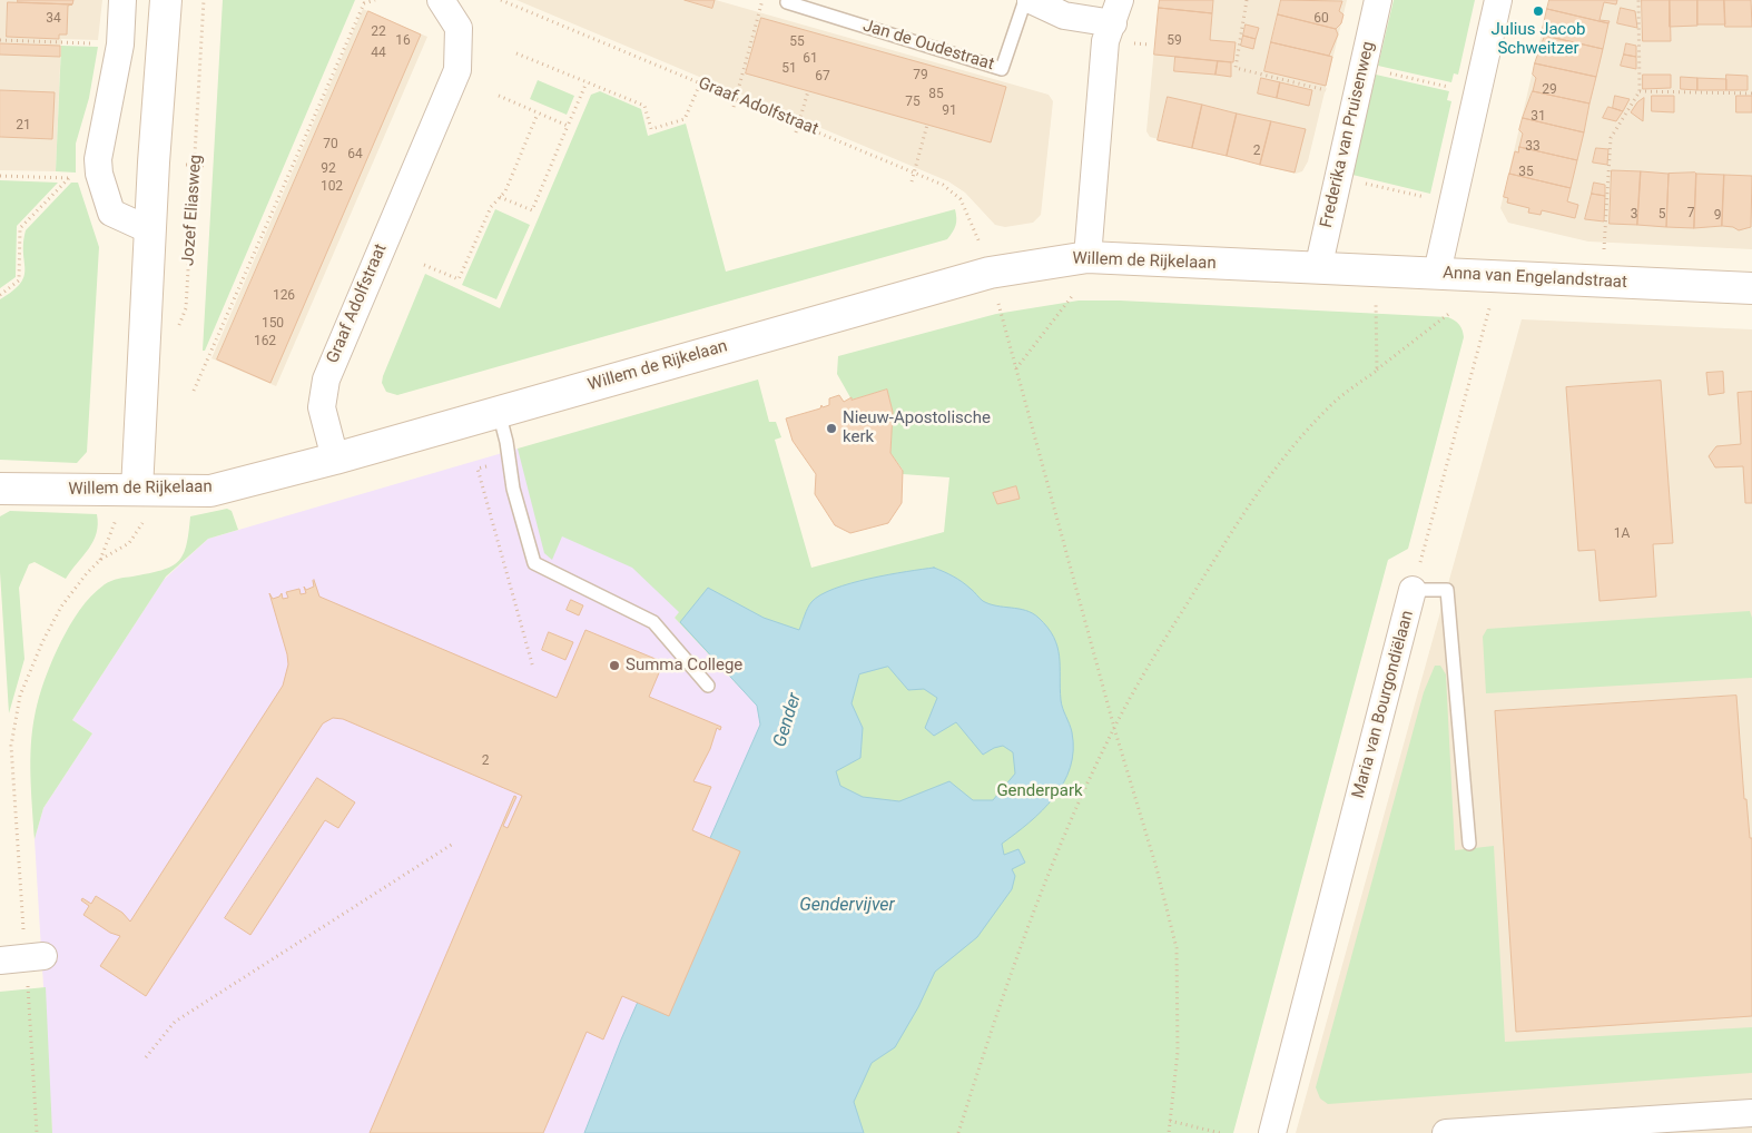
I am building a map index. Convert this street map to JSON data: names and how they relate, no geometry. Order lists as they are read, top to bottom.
{
  "streets": {
    "street": [
      "Graaf Adolfstraat",
      "Frederika van Pruisenweg",
      "Willem de Rijkelaan",
      "Anna van Engelandstraat",
      "Maria van Bourgondiëlaan"
    ],
    "lane": ["Jan de Oudestraat"],
    "path": ["Jozef Eliasweg"]
  },
  "crossings": [
    ["Graaf Adolfstraat", "Willem de Rijkelaan"],
    ["Frederika van Pruisenweg", "Willem de Rijkelaan"],
    ["Frederika van Pruisenweg", "Anna van Engelandstraat"],
    ["Willem de Rijkelaan", "Anna van Engelandstraat"],
    ["Anna van Engelandstraat", "Maria van Bourgondiëlaan"]
  ],
  "water": ["Gender", "Gendervijver"],
  "parks": ["Genderpark"],
  "places": ["Julius Jacob Schweitzer", "Nieuw-Apostolische kerk", "Summa College"],
  "house_numbers": [
    "34",
    "60",
    "22",
    "16",
    "59",
    "55",
    "44",
    "61",
    "51",
    "79",
    "67",
    "29",
    "85",
    "75",
    "91",
    "31",
    "21",
    "70",
    "33",
    "2",
    "64",
    "92",
    "35",
    "102",
    "7",
    "3",
    "5",
    "9",
    "126",
    "150",
    "162",
    "1A",
    "2"
  ]
}
